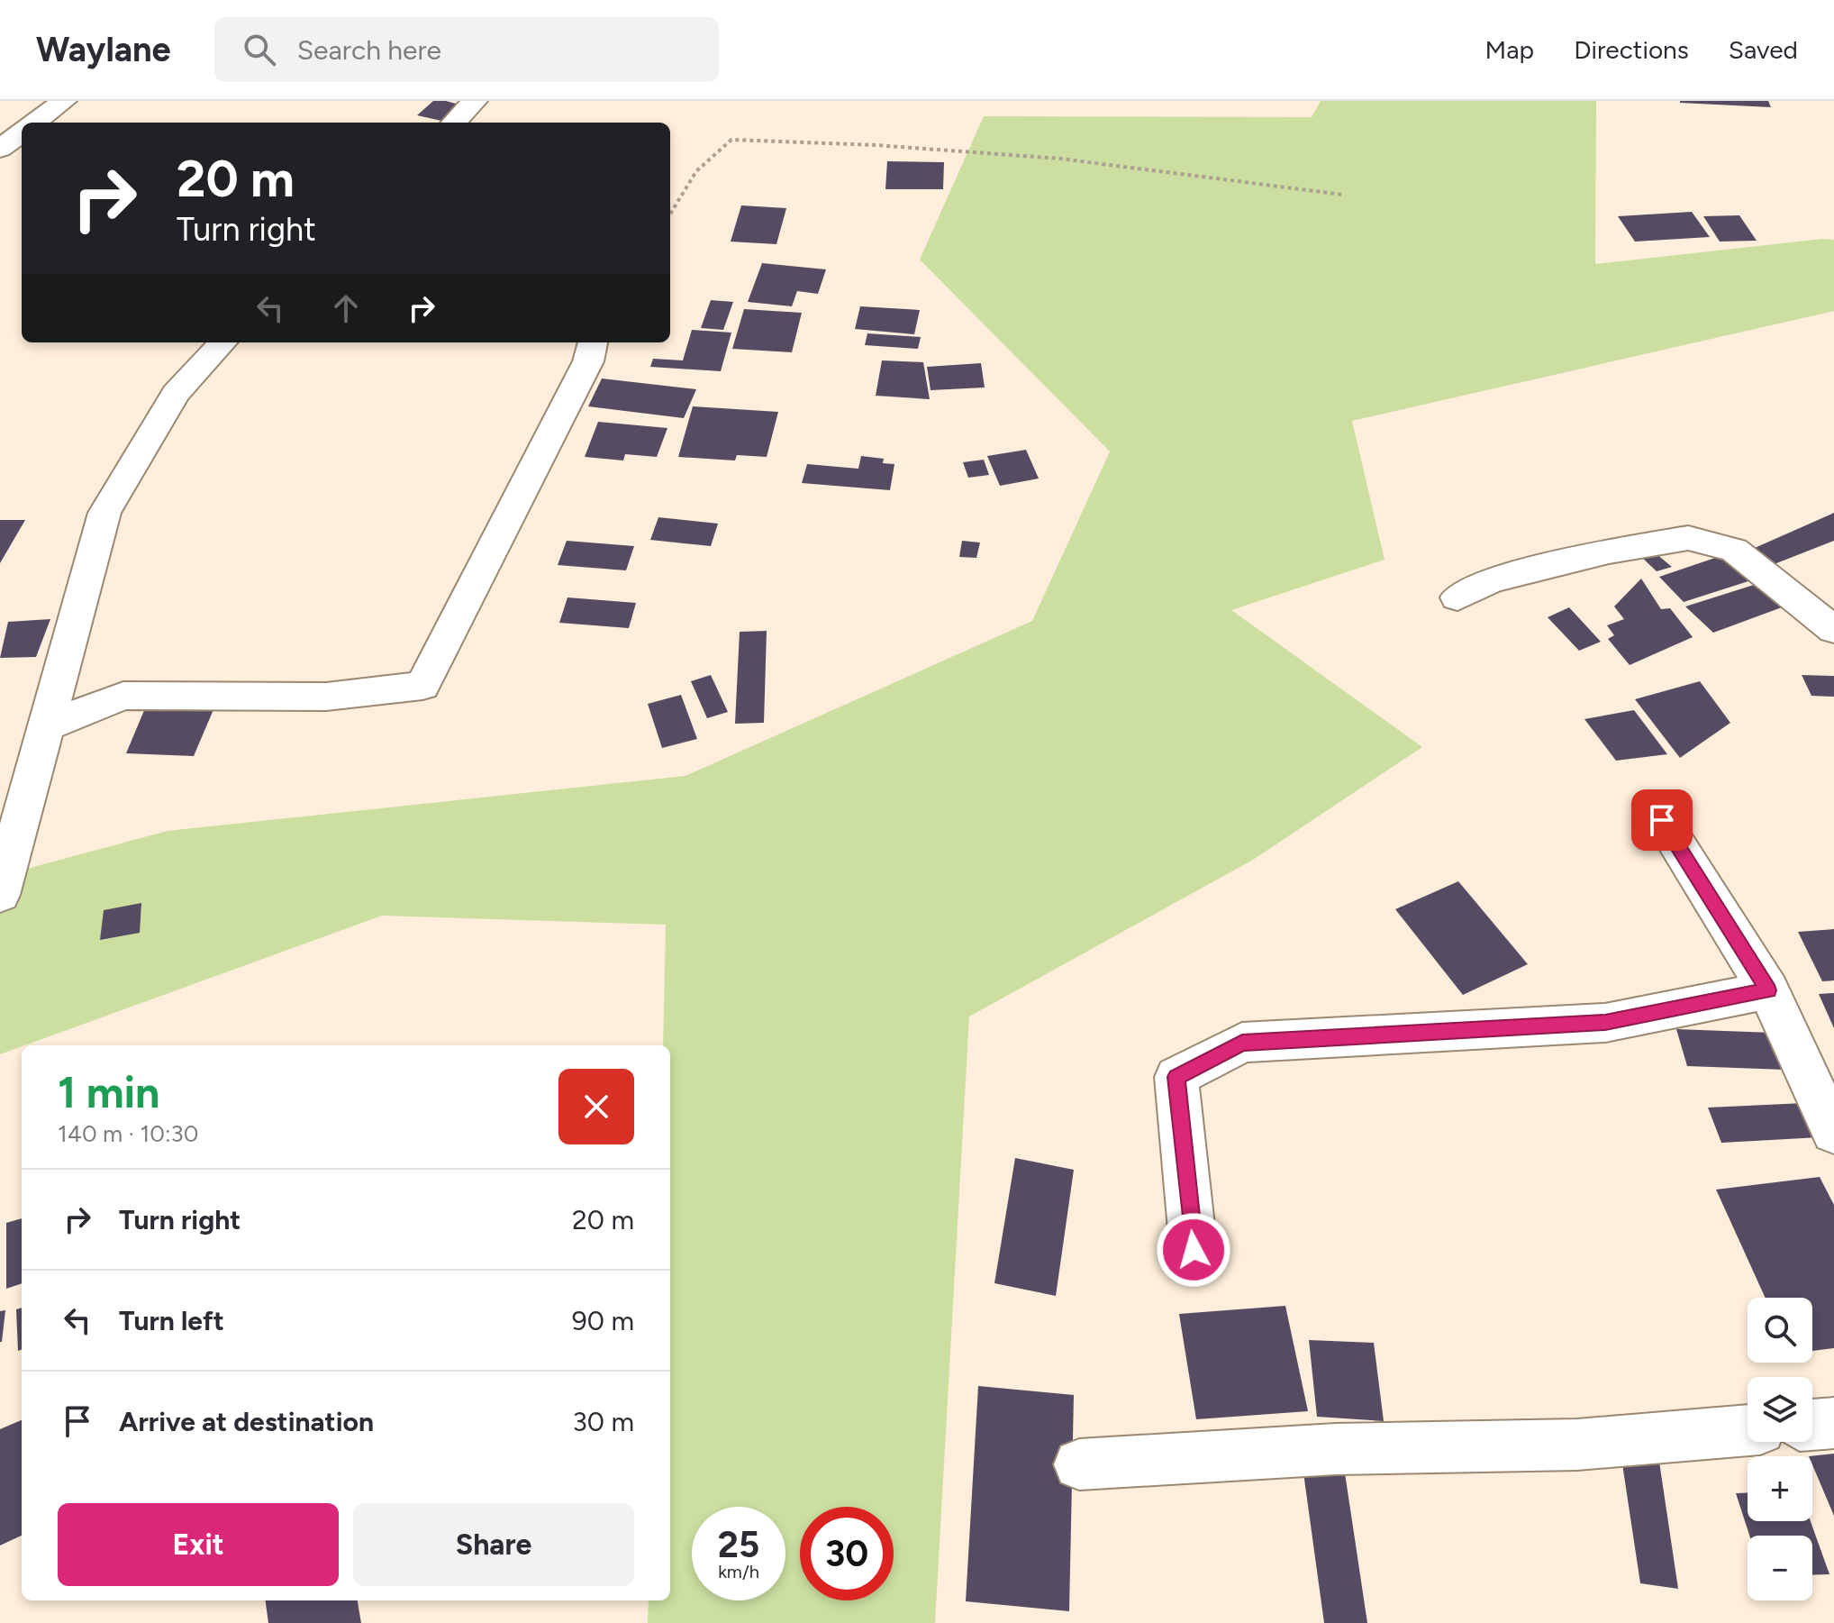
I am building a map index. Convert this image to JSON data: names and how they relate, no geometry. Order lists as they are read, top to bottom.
{
  "page": {
    "header": "Waylane",
    "search": "Search here",
    "nav": ["Map", "Directions", "Saved"],
    "turn": ["20 m", "Turn right"],
    "heading": ["1 min", "140 m · 10:30"],
    "list": [
      {
        "name": "Turn right",
        "value": "20 m"
      },
      {
        "name": "Turn left",
        "value": "90 m"
      },
      {
        "name": "Arrive at destination",
        "value": "30 m"
      }
    ],
    "map_buttons": ["+", "−"],
    "buttons": ["Exit", "Share"],
    "speed": "25 km/h",
    "limit": "30"
  }
}
